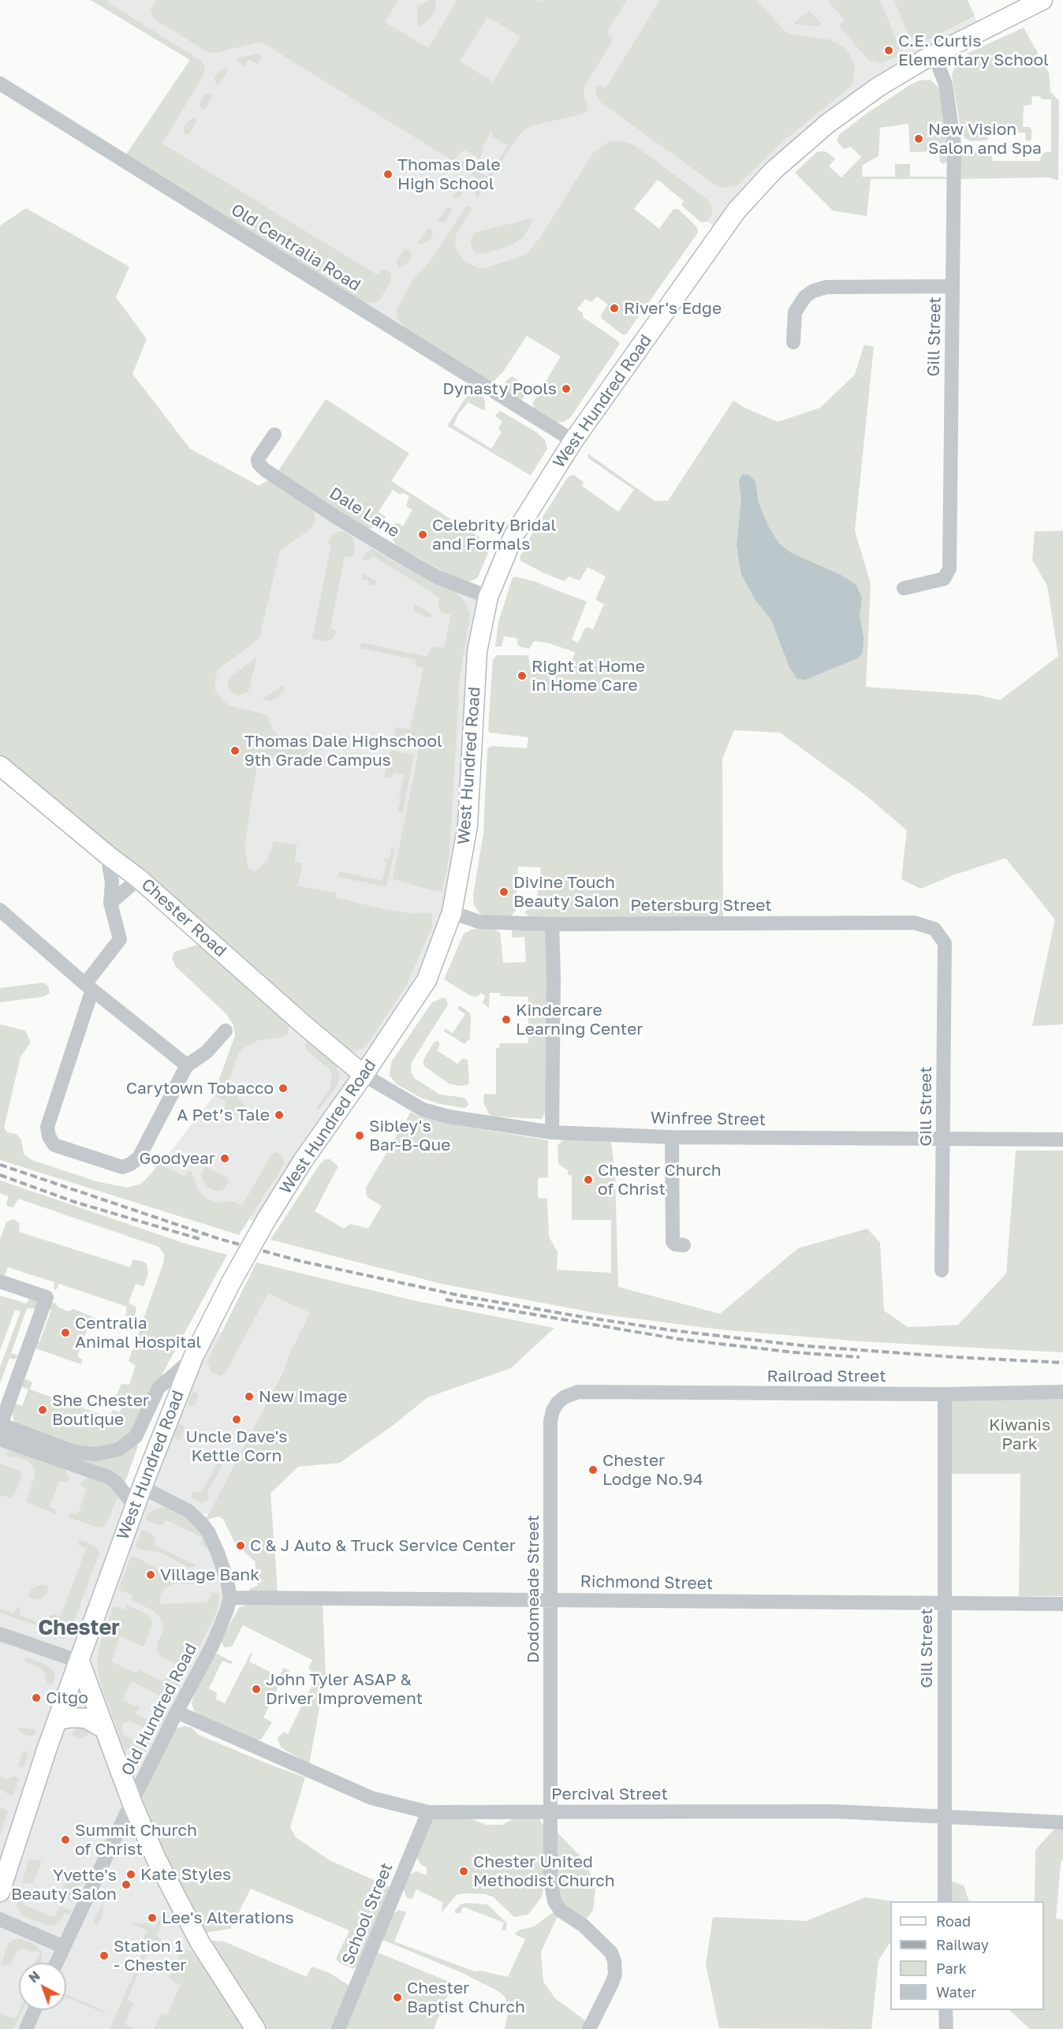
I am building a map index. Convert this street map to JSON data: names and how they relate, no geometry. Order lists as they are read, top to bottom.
{
  "streets": {
    "main road": ["West Hundred Road", "Chester Road"],
    "street": [
      "Old Centralia Road",
      "Gill Street",
      "Dale Lane",
      "Petersburg Street",
      "Winfree Street",
      "Railroad Street",
      "Richmond Street",
      "Dodomeade Street",
      "Old Hundred Road",
      "Percival Street",
      "School Street"
    ]
  },
  "crossings": [
    ["Old Centralia Road", "West Hundred Road"],
    ["Gill Street", "West Hundred Road"],
    ["Gill Street", "Petersburg Street"],
    ["Gill Street", "Winfree Street"],
    ["Gill Street", "Railroad Street"],
    ["Gill Street", "Richmond Street"],
    ["Gill Street", "Percival Street"],
    ["West Hundred Road", "Dale Lane"],
    ["West Hundred Road", "Petersburg Street"],
    ["West Hundred Road", "Chester Road"],
    ["West Hundred Road", "Winfree Street"],
    ["West Hundred Road", "Old Hundred Road"],
    ["Chester Road", "Winfree Street"],
    ["Railroad Street", "Dodomeade Street"],
    ["Richmond Street", "Dodomeade Street"],
    ["Richmond Street", "Old Hundred Road"],
    ["Dodomeade Street", "Percival Street"],
    ["Old Hundred Road", "Percival Street"],
    ["Percival Street", "School Street"]
  ],
  "districts": ["Chester"],
  "parks": ["Kiwanis Park"],
  "places": [
    "C.E. Curtis Elementary School",
    "New Vision Salon and Spa",
    "Thomas Dale High School",
    "River's Edge",
    "Dynasty Pools",
    "Celebrity Bridal and Formals",
    "Right at Home in Home Care",
    "Thomas Dale Highschool 9th Grade Campus",
    "Divine Touch Beauty Salon",
    "Kindercare Learning Center",
    "Carytown Tobacco",
    "A Pet’s Tale",
    "Sibley's Bar-B-Que",
    "Goodyear",
    "Chester Church of Christ",
    "Centralia Animal Hospital",
    "New Image",
    "She Chester Boutique",
    "Uncle Dave's Kettle Corn",
    "Chester Lodge No.94",
    "C & J Auto & Truck Service Center",
    "Village Bank",
    "John Tyler ASAP & Driver Improvement",
    "Citgo",
    "Summit Church of Christ",
    "Chester United Methodist Church",
    "Kate Styles",
    "Yvette's Beauty Salon",
    "Lee's Alterations",
    "Station 1 - Chester",
    "Chester Baptist Church"
  ],
  "legend": [
    "Road",
    "Railway",
    "Park",
    "Water"
  ],
  "north": "top left"
}
